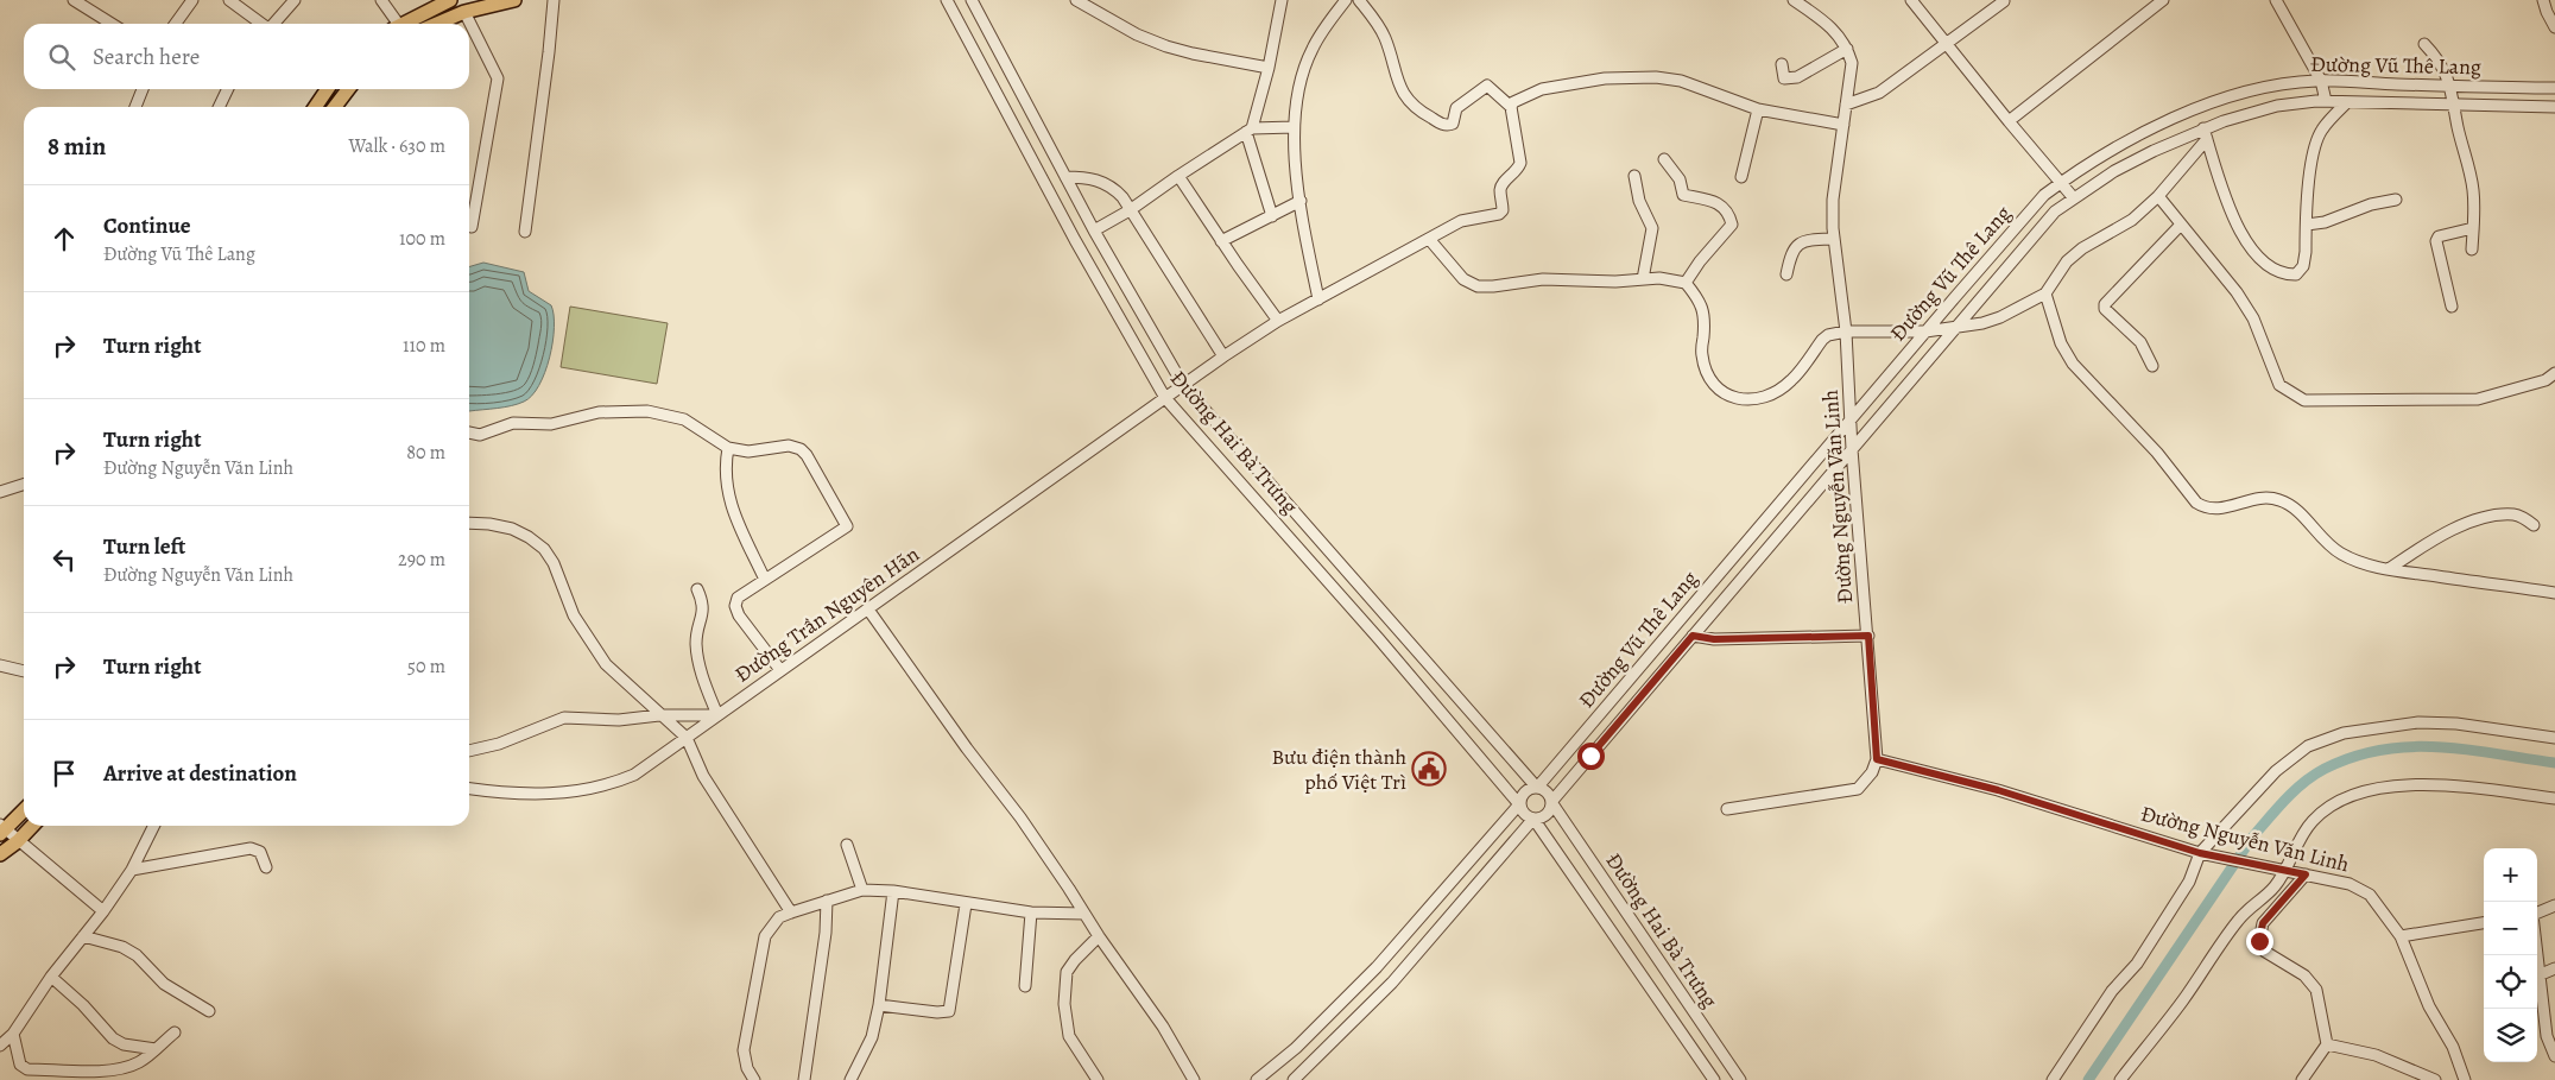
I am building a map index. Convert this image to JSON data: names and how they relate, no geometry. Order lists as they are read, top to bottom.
{
  "streets": {
    "street": [
      "Đường Vũ Thê Lang",
      "Đường Hai Bà Trưng",
      "Đường Nguyễn Văn Linh",
      "Đường Trần Nguyên Hãn"
    ]
  },
  "crossings": [
    ["Đường Vũ Thê Lang", "Đường Hai Bà Trưng"],
    ["Đường Vũ Thê Lang", "Đường Nguyễn Văn Linh"],
    ["Đường Hai Bà Trưng", "Đường Trần Nguyên Hãn"]
  ],
  "places": {
    "public building": ["Bưu điện thành phố Việt Trì"]
  },
  "page": {
    "search": "Search here",
    "heading": ["8 min", "Walk · 630 m"],
    "list": [
      ["Continue", "Đường Vũ Thê Lang", "100 m"],
      ["Turn right", "110 m"],
      ["Turn right", "Đường Nguyễn Văn Linh", "80 m"],
      ["Turn left", "Đường Nguyễn Văn Linh", "290 m"],
      ["Turn right", "50 m"],
      "Arrive at destination"
    ],
    "map_buttons": ["+", "−"]
  }
}
